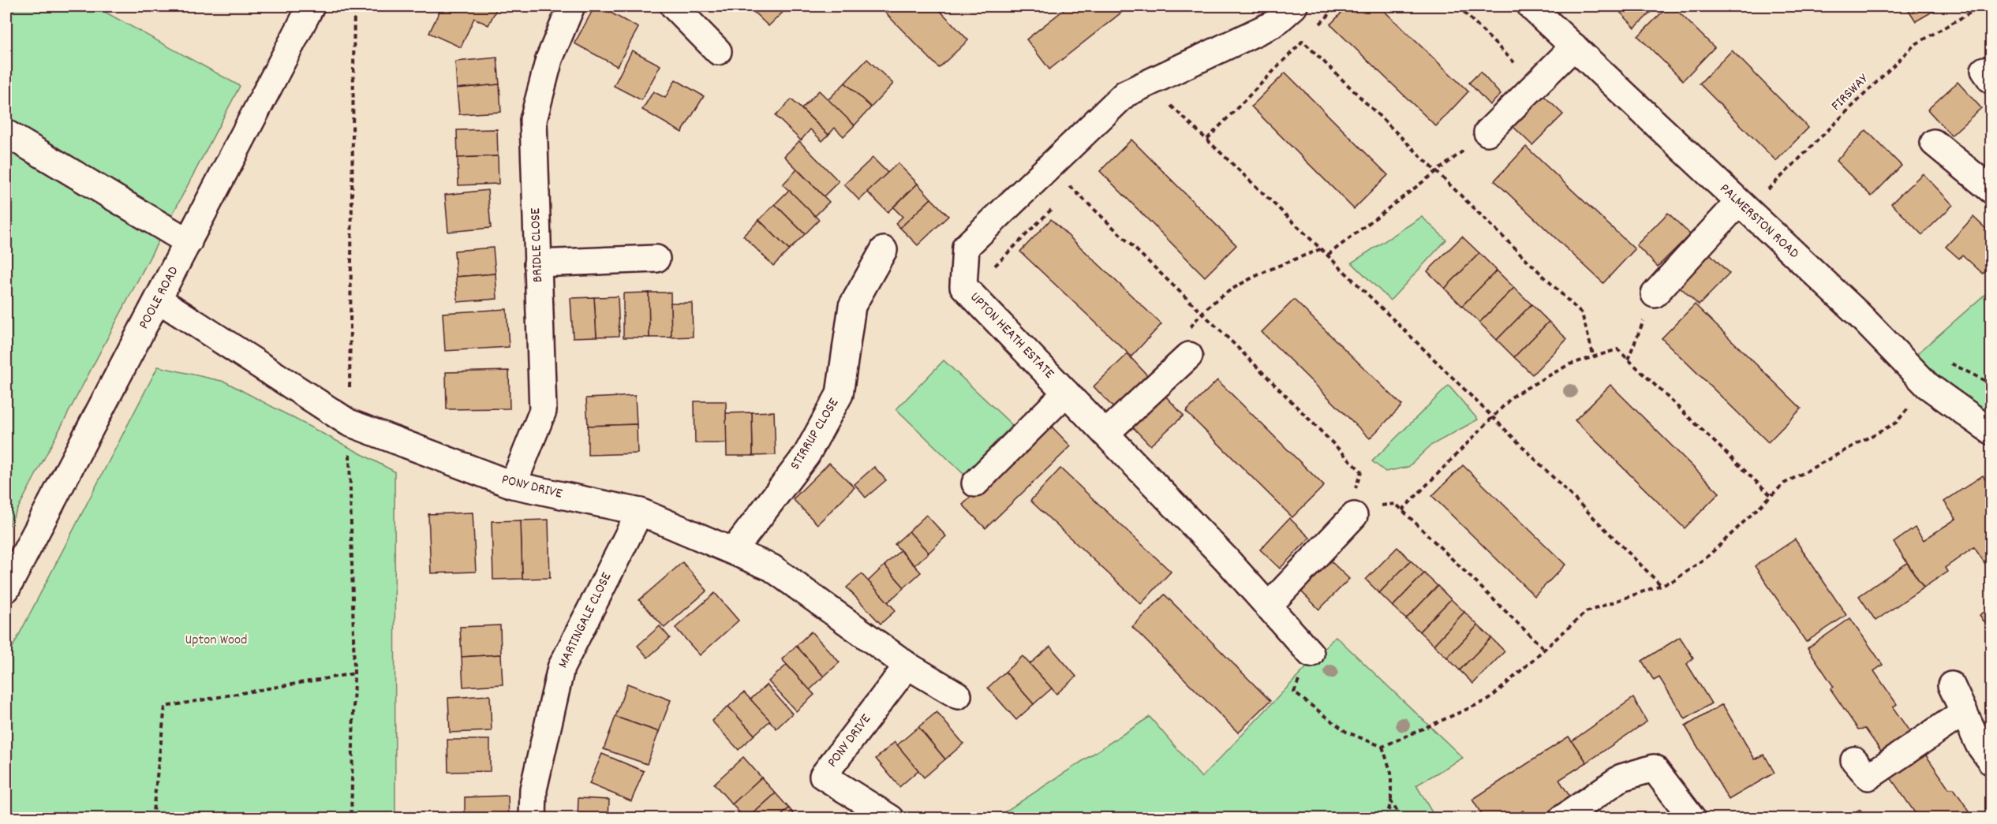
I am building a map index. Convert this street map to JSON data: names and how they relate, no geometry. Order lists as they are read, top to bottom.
{
  "streets": {
    "street": [
      "PALMERSTON ROAD",
      "BRIDLE CLOSE",
      "POOLE ROAD",
      "UPTON HEATH ESTATE",
      "STIRRUP CLOSE",
      "PONY DRIVE",
      "MARTINGALE CLOSE"
    ],
    "path": ["FIRSWAY"]
  },
  "crossings": [
    ["FIRSWAY", "PALMERSTON ROAD"],
    ["BRIDLE CLOSE", "PONY DRIVE"],
    ["POOLE ROAD", "PONY DRIVE"],
    ["STIRRUP CLOSE", "PONY DRIVE"],
    ["PONY DRIVE", "MARTINGALE CLOSE"]
  ],
  "parks": ["Upton Wood"]
}
